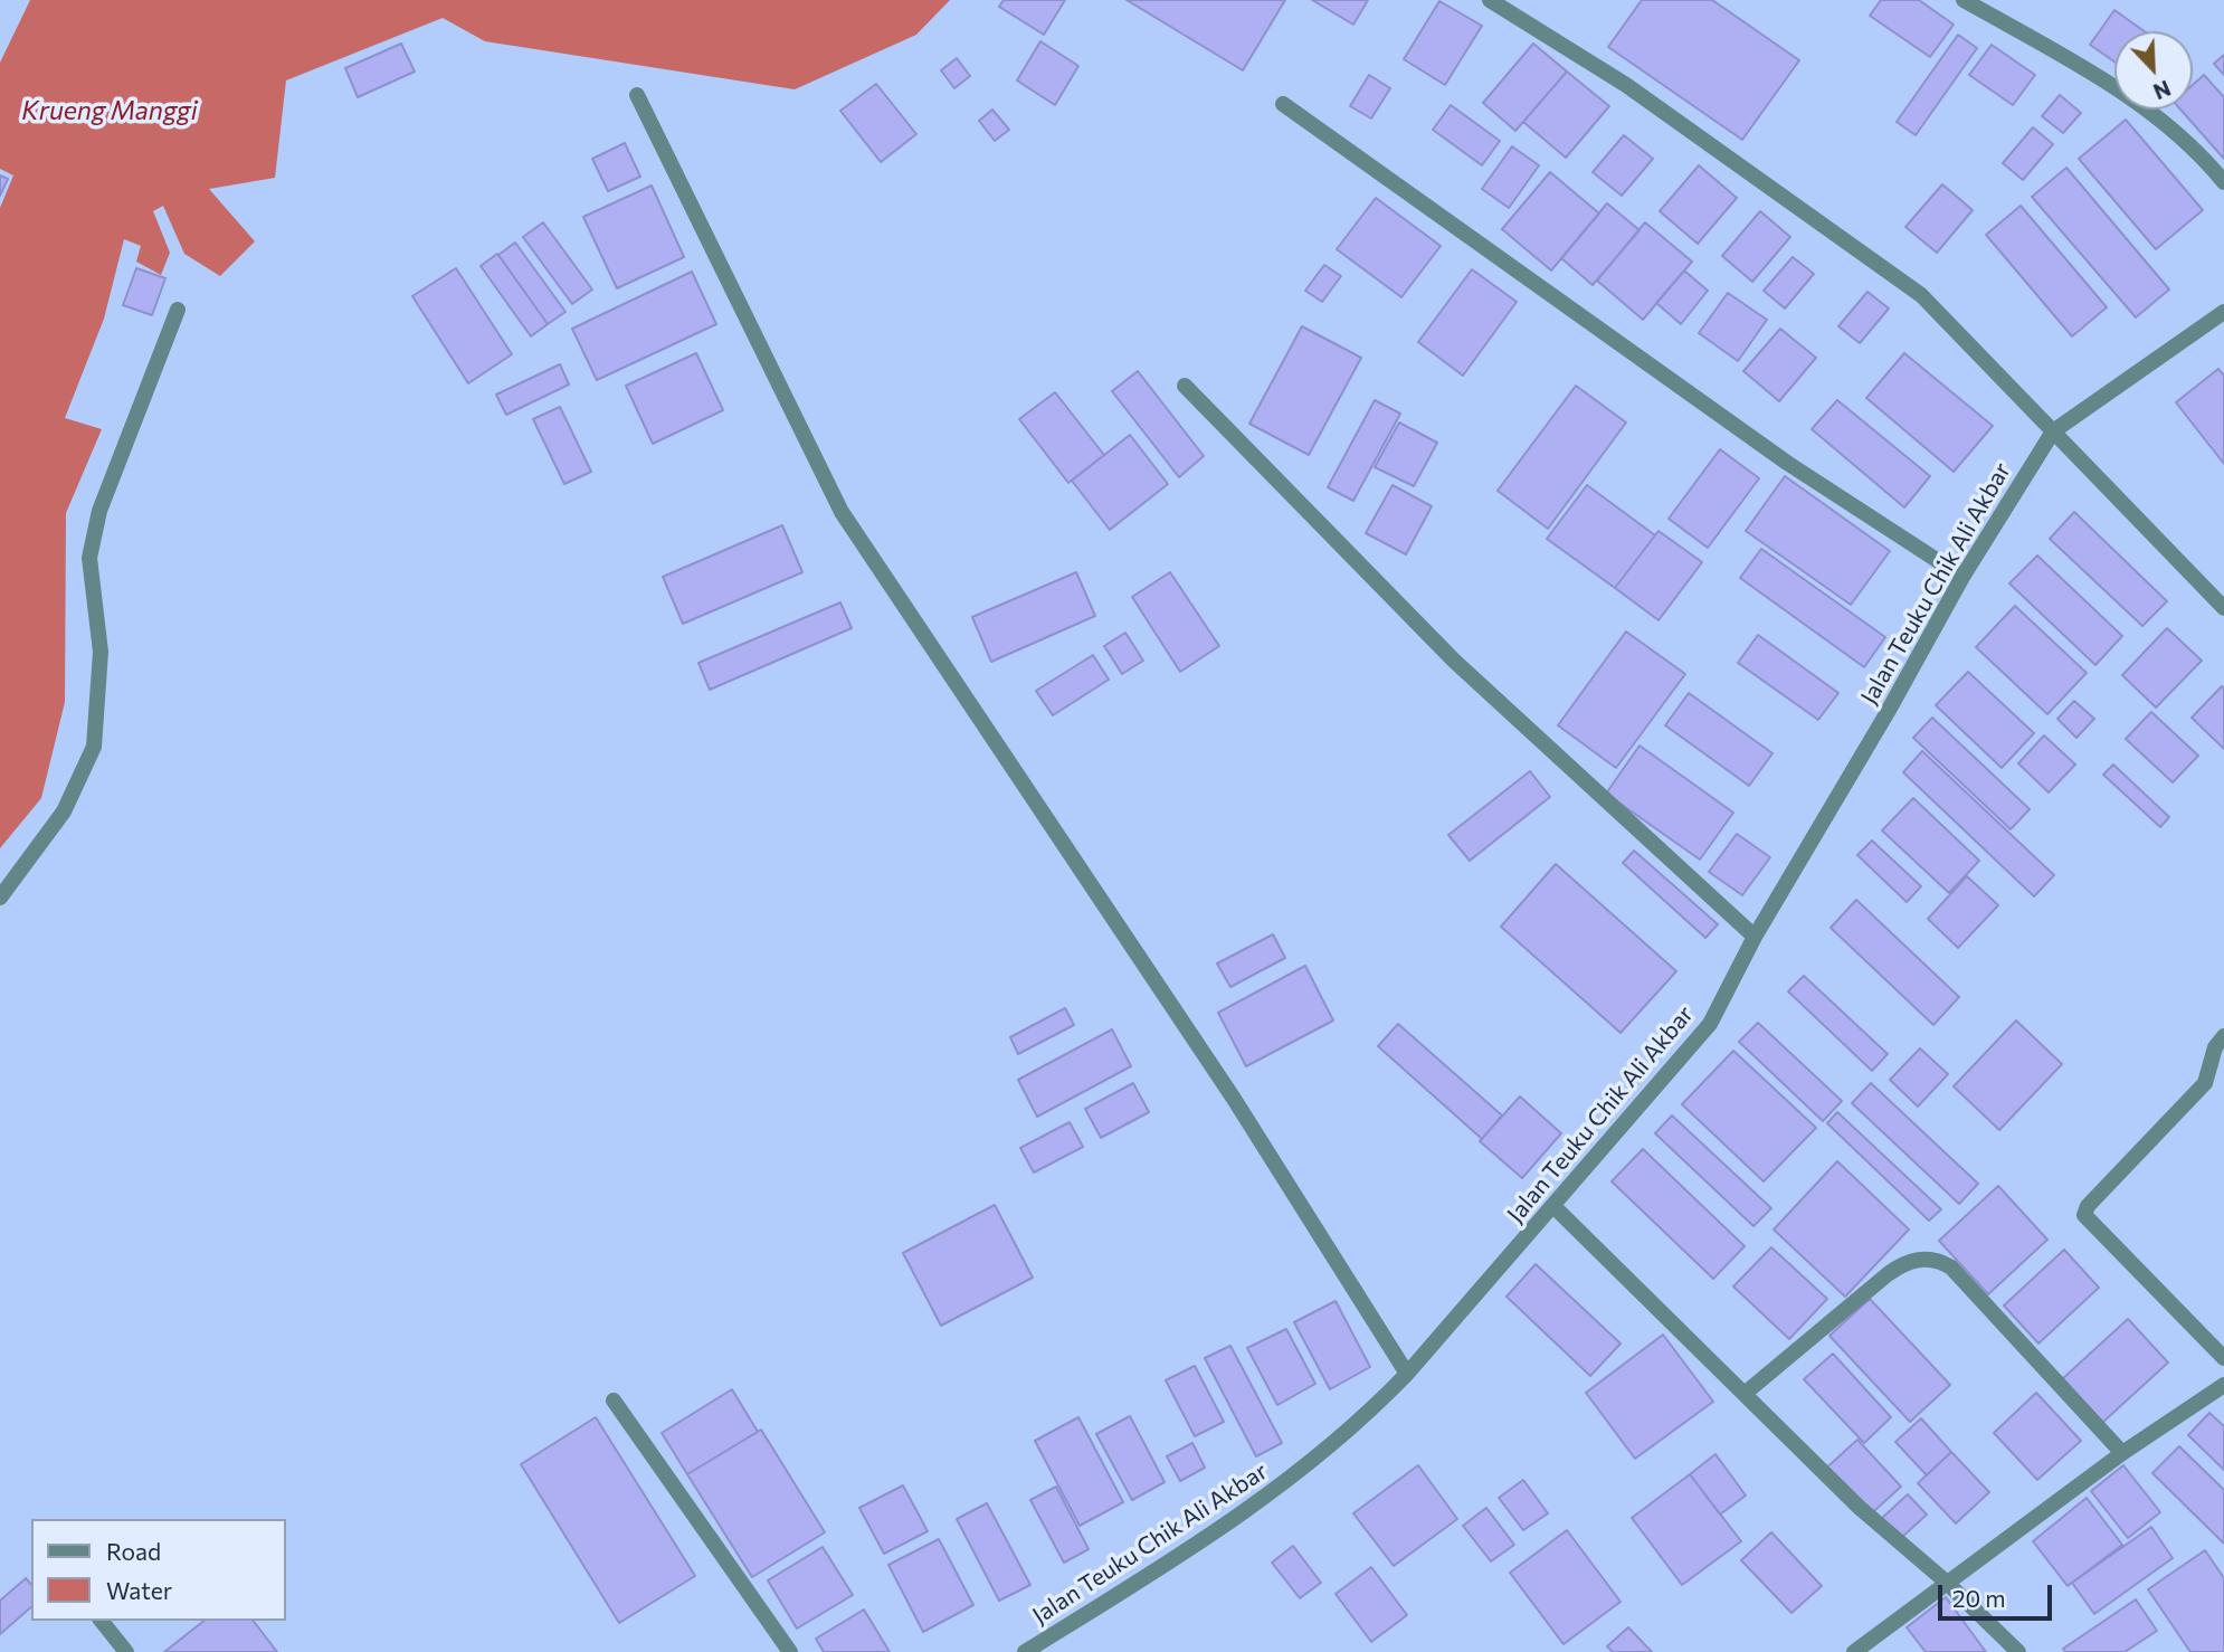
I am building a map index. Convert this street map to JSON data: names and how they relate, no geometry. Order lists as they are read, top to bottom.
{
  "streets": {
    "street": ["Jalan Teuku Chik Ali Akbar"]
  },
  "water": ["Krueng Manggi"],
  "legend": ["Road", "Water"],
  "scale_bar": "20 m",
  "north": "bottom right"
}
